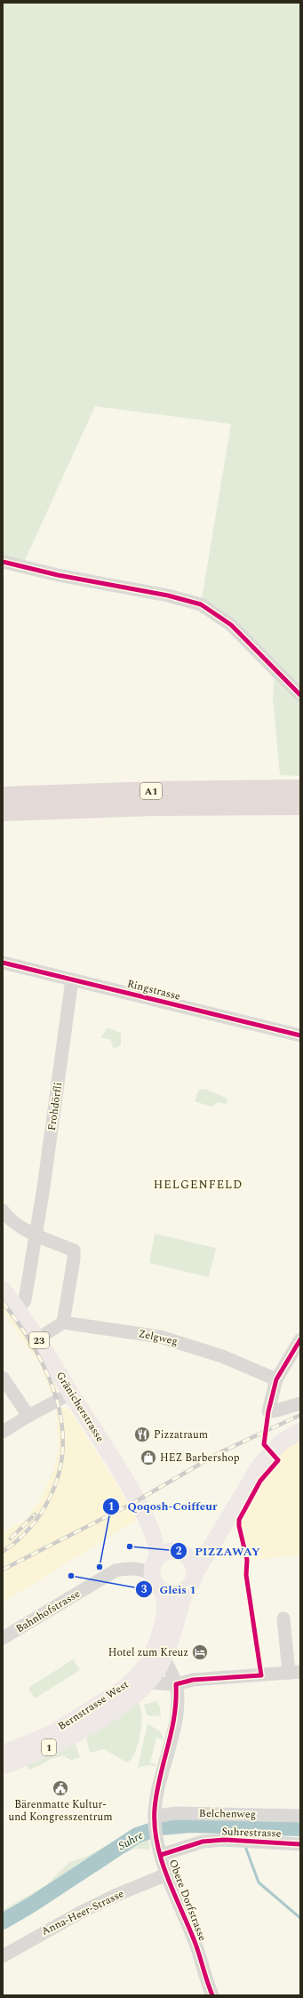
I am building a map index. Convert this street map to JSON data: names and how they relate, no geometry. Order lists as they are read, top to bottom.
{
  "streets": {
    "highway": ["A1"],
    "main road": [
      "23",
      "Gränicherstrasse",
      "Bernstrasse West",
      "1"
    ],
    "street": [
      "Ringstrasse",
      "Frohdörfli",
      "Zelgweg",
      "Bahnhofstrasse",
      "Belchenweg",
      "Suhrestrasse",
      "Obere Dorfstrasse",
      "Anna-Heer-Strasse"
    ]
  },
  "crossings": [
    ["Ringstrasse", "Frohdörfli"],
    ["Frohdörfli", "Gränicherstrasse"],
    ["Gränicherstrasse", "Bahnhofstrasse"],
    ["Gränicherstrasse", "Bernstrasse West"],
    ["Gränicherstrasse", "1"],
    ["Bahnhofstrasse", "Bernstrasse West"],
    ["Bahnhofstrasse", "1"],
    ["Bernstrasse West", "1"],
    ["Belchenweg", "Obere Dorfstrasse"],
    ["Suhrestrasse", "Obere Dorfstrasse"],
    ["Obere Dorfstrasse", "Anna-Heer-Strasse"]
  ],
  "districts": ["HELGENFELD"],
  "water": ["Suhre"],
  "places": {
    "restaurant": ["Pizzatraum"],
    "shop": ["HEZ Barbershop"],
    "other": ["PIZZAWAY", "Qoqosh-Coiffeur", "Gleis 1"],
    "hotel": ["Hotel zum Kreuz"],
    "public building": ["Bärenmatte Kultur- und Kongresszentrum"]
  }
}
